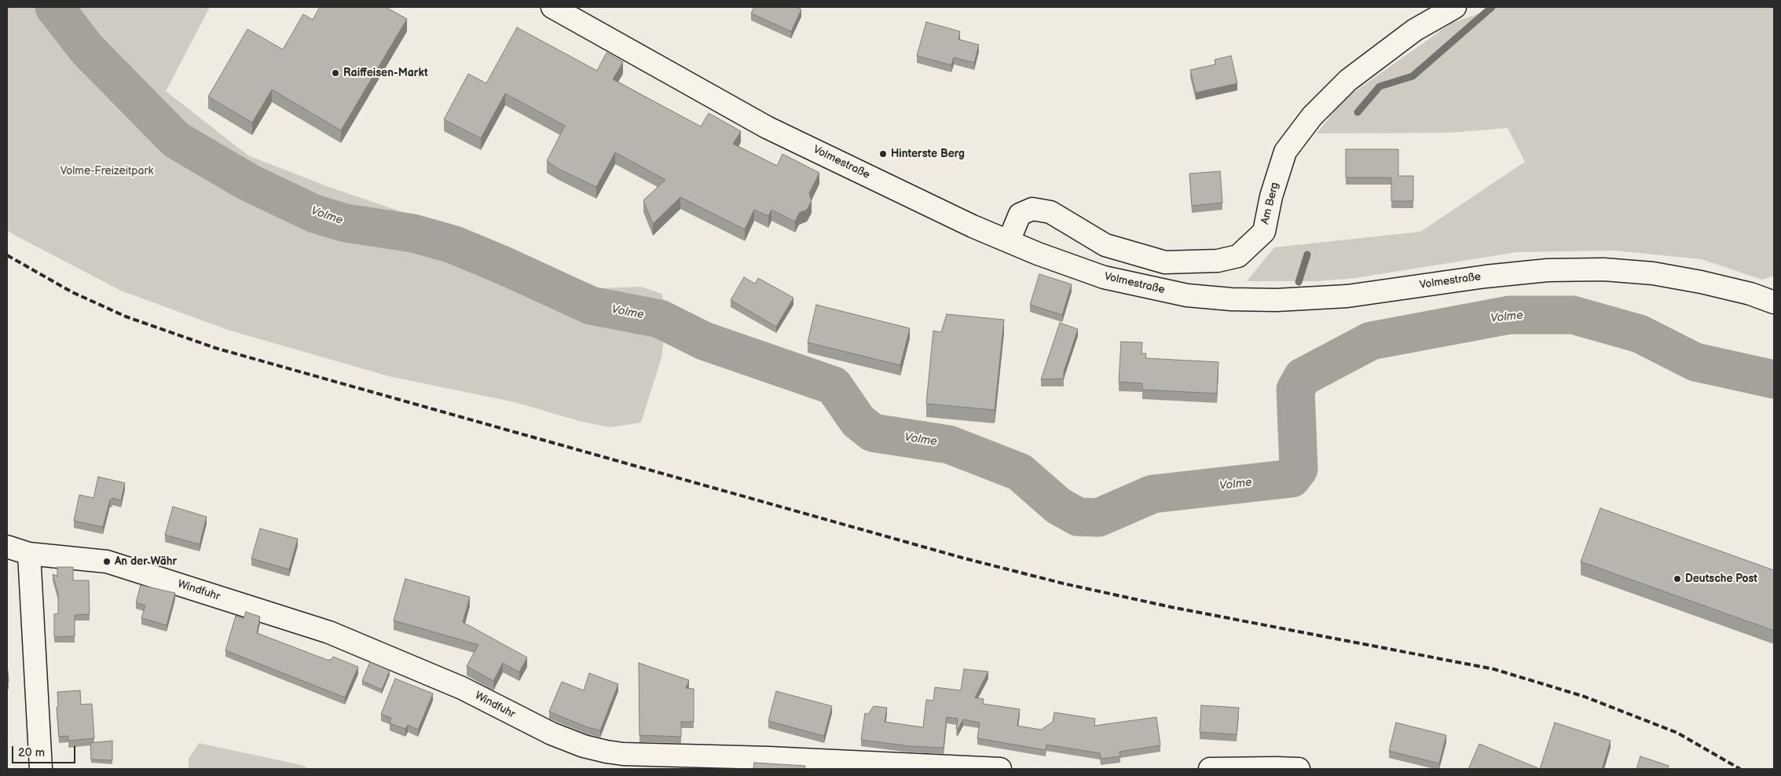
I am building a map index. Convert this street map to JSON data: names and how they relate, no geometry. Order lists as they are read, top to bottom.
{
  "streets": {
    "street": ["Volmestraße", "Am Berg", "Windfuhr"]
  },
  "crossings": [
    ["Volmestraße", "Am Berg"]
  ],
  "water": ["Volme"],
  "parks": ["Volme-Freizeitpark"],
  "places": [
    "Raiffeisen-Markt",
    "Hinterste Berg",
    "An der Währ",
    "Deutsche Post"
  ],
  "scale_bar": "20 m"
}
